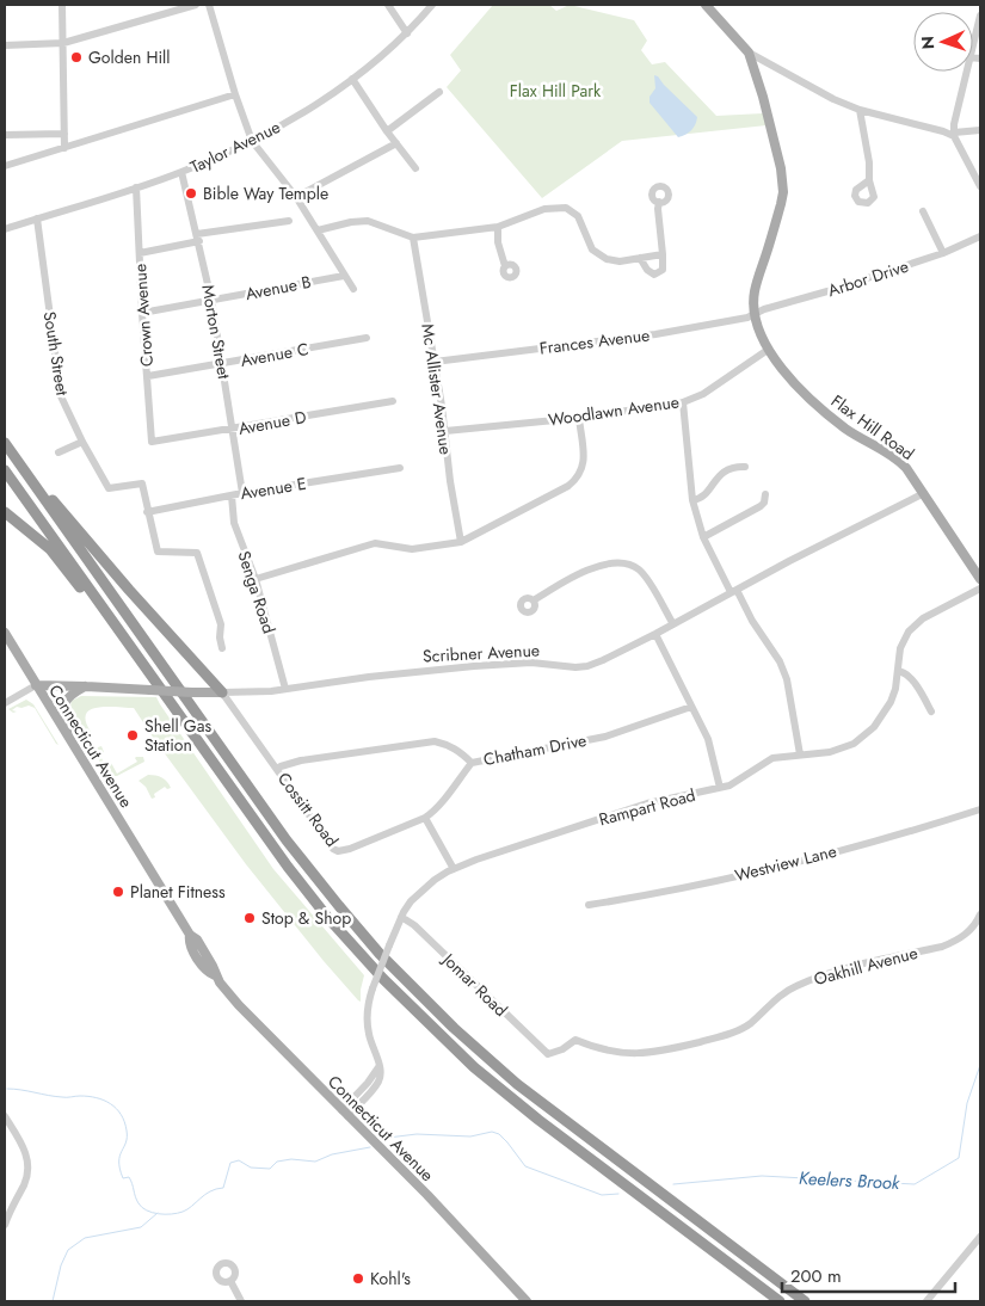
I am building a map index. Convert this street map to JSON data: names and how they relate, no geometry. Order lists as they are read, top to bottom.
{
  "streets": {
    "main road": ["Flax Hill Road", "Scribner Avenue", "Connecticut Avenue"],
    "street": [
      "Taylor Avenue",
      "Arbor Drive",
      "Avenue B",
      "Crown Avenue",
      "Morton Street",
      "Frances Avenue",
      "South Street",
      "Avenue C",
      "Mc Allister Avenue",
      "Woodlawn Avenue",
      "Avenue D",
      "Avenue E",
      "Senga Road",
      "Chatham Drive",
      "Rampart Road",
      "Cossitt Road",
      "Westview Lane",
      "Oakhill Avenue",
      "Jomar Road"
    ]
  },
  "crossings": [
    ["Taylor Avenue", "Crown Avenue"],
    ["Taylor Avenue", "Morton Street"],
    ["Taylor Avenue", "South Street"],
    ["Arbor Drive", "Frances Avenue"],
    ["Arbor Drive", "Flax Hill Road"],
    ["Avenue B", "Crown Avenue"],
    ["Avenue B", "Morton Street"],
    ["Crown Avenue", "Avenue C"],
    ["Crown Avenue", "Avenue D"],
    ["Morton Street", "Avenue C"],
    ["Morton Street", "Avenue D"],
    ["Morton Street", "Avenue E"],
    ["Frances Avenue", "Mc Allister Avenue"],
    ["Frances Avenue", "Flax Hill Road"],
    ["South Street", "Avenue E"],
    ["Mc Allister Avenue", "Woodlawn Avenue"],
    ["Woodlawn Avenue", "Flax Hill Road"],
    ["Flax Hill Road", "Scribner Avenue"],
    ["Avenue E", "Senga Road"],
    ["Senga Road", "Scribner Avenue"],
    ["Scribner Avenue", "Connecticut Avenue"],
    ["Scribner Avenue", "Cossitt Road"],
    ["Connecticut Avenue", "Rampart Road"],
    ["Chatham Drive", "Cossitt Road"],
    ["Rampart Road", "Jomar Road"],
    ["Oakhill Avenue", "Jomar Road"]
  ],
  "water": ["Keelers Brook"],
  "parks": ["Flax Hill Park"],
  "places": [
    "Golden Hill",
    "Bible Way Temple",
    "Shell Gas Station",
    "Planet Fitness",
    "Stop & Shop",
    "Kohl's"
  ],
  "scale_bar": "200 m",
  "north": "left"
}
